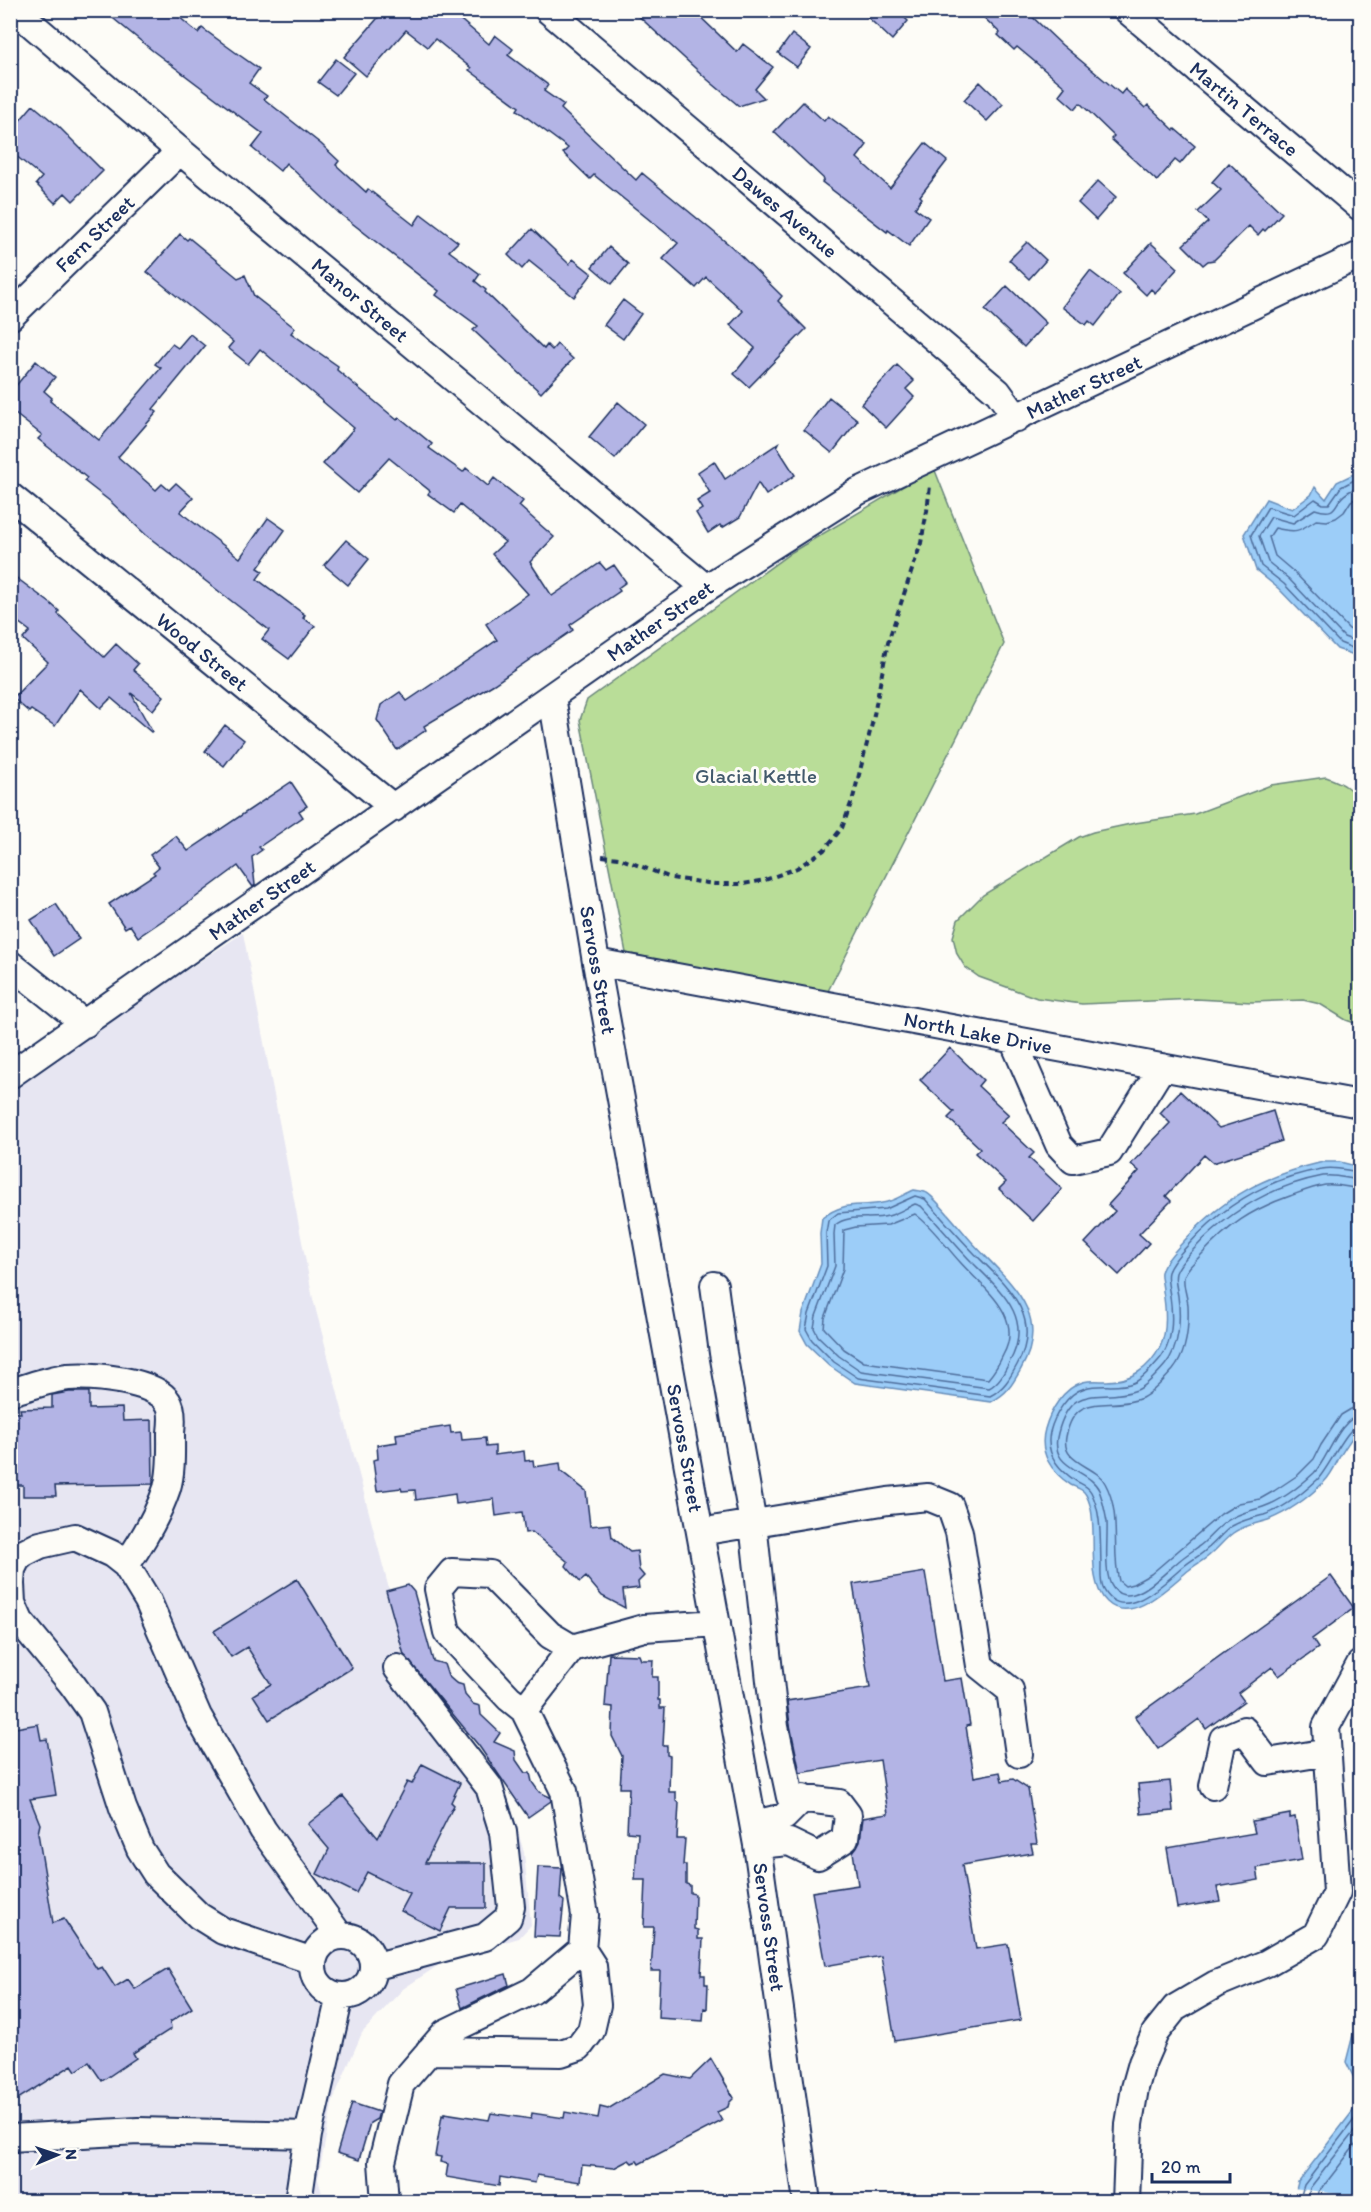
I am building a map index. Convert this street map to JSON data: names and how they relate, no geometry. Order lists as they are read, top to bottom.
{
  "streets": {
    "street": [
      "Martin Terrace",
      "Dawes Avenue",
      "Fern Street",
      "Manor Street",
      "Mather Street",
      "Wood Street",
      "Servoss Street",
      "North Lake Drive"
    ]
  },
  "crossings": [
    ["Dawes Avenue", "Mather Street"],
    ["Fern Street", "Manor Street"],
    ["Manor Street", "Mather Street"],
    ["Mather Street", "Wood Street"],
    ["Mather Street", "Servoss Street"],
    ["Servoss Street", "North Lake Drive"]
  ],
  "parks": ["Glacial Kettle"],
  "scale_bar": "20 m",
  "north": "right"
}
